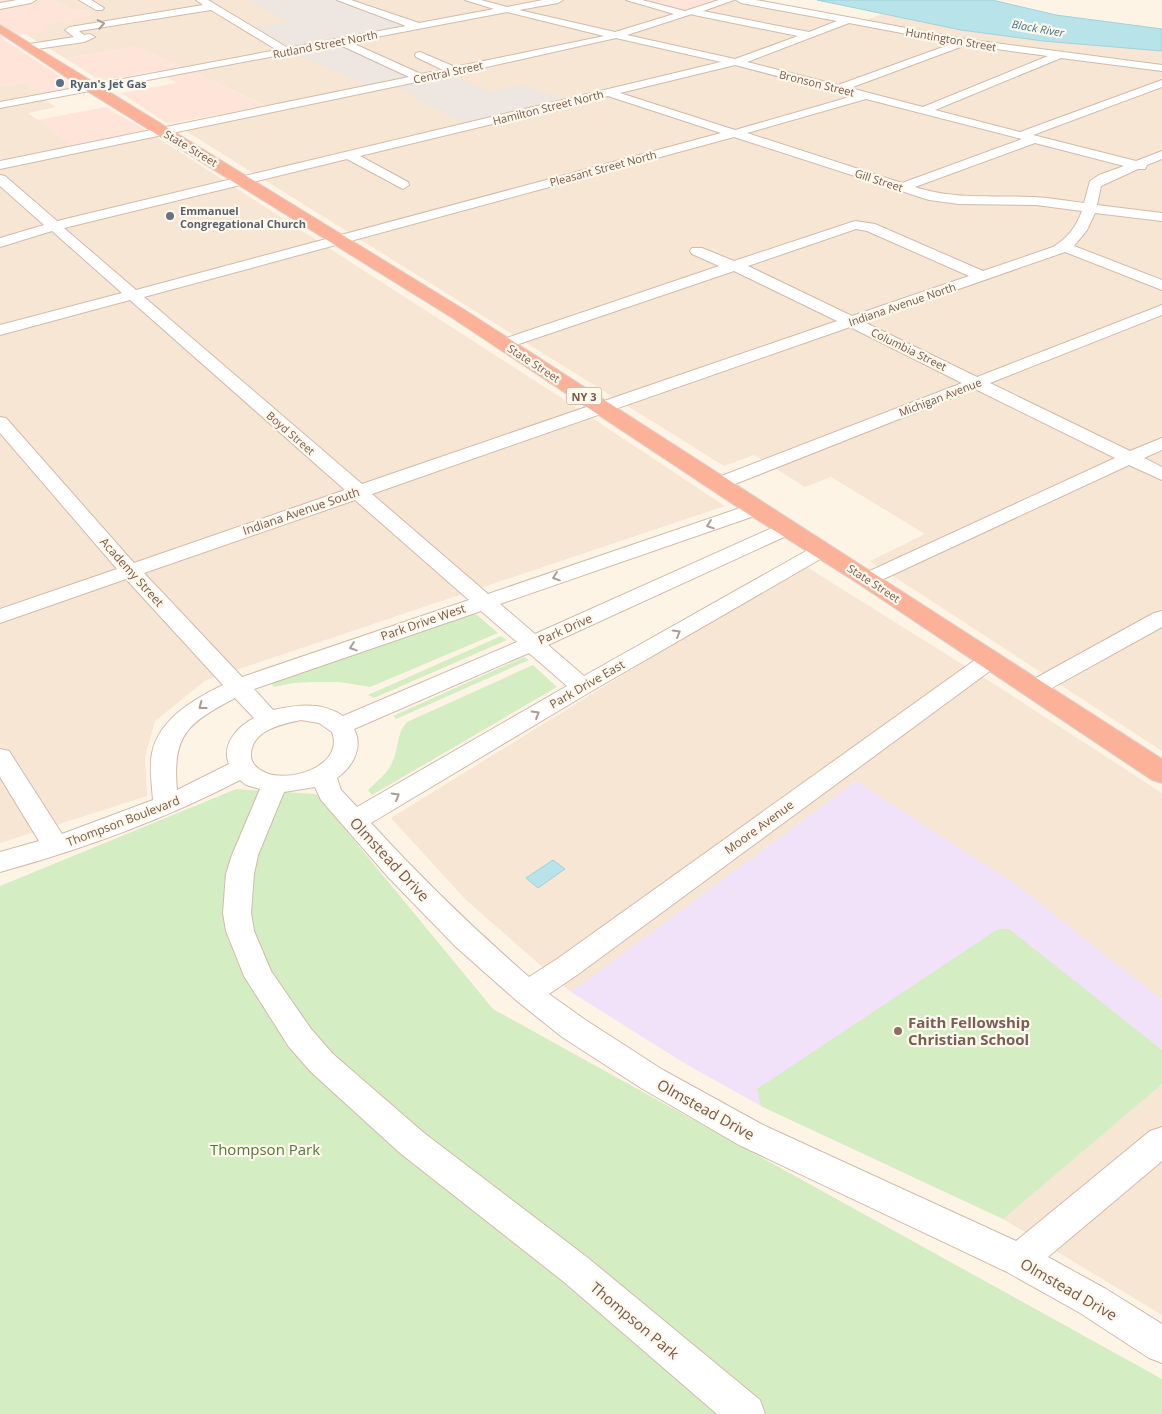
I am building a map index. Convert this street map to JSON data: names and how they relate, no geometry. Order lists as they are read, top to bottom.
{
  "streets": {
    "highway": ["State Street", "NY 3"],
    "street": [
      "Huntington Street",
      "Rutland Street North",
      "Central Street",
      "Bronson Street",
      "Hamilton Street North",
      "Pleasant Street North",
      "Gill Street",
      "Indiana Avenue North",
      "Columbia Street",
      "Michigan Avenue",
      "Boyd Street",
      "Indiana Avenue South",
      "Academy Street",
      "Park Drive West",
      "Park Drive",
      "Park Drive East",
      "Thompson Boulevard",
      "Moore Avenue",
      "Olmstead Drive",
      "Thompson Park"
    ]
  },
  "crossings": [
    ["Huntington Street", "Hamilton Street North"],
    ["Rutland Street North", "Bronson Street"],
    ["Rutland Street North", "State Street"],
    ["Central Street", "Bronson Street"],
    ["Central Street", "State Street"],
    ["Bronson Street", "Hamilton Street North"],
    ["Bronson Street", "Pleasant Street North"],
    ["Hamilton Street North", "State Street"],
    ["Hamilton Street North", "Gill Street"],
    ["Hamilton Street North", "Boyd Street"],
    ["State Street", "Pleasant Street North"],
    ["State Street", "Indiana Avenue North"],
    ["State Street", "Michigan Avenue"],
    ["State Street", "Indiana Avenue South"],
    ["State Street", "Park Drive West"],
    ["State Street", "Park Drive"],
    ["State Street", "Park Drive East"],
    ["State Street", "Moore Avenue"],
    ["Pleasant Street North", "Gill Street"],
    ["Pleasant Street North", "Boyd Street"],
    ["Indiana Avenue North", "Columbia Street"],
    ["Indiana Avenue North", "Indiana Avenue South"],
    ["Columbia Street", "Michigan Avenue"],
    ["Boyd Street", "Indiana Avenue South"],
    ["Boyd Street", "Park Drive West"],
    ["Boyd Street", "Park Drive"],
    ["Boyd Street", "Park Drive East"],
    ["Indiana Avenue South", "Academy Street"],
    ["Academy Street", "Park Drive West"],
    ["Academy Street", "Park Drive"],
    ["Academy Street", "Thompson Boulevard"],
    ["Academy Street", "Olmstead Drive"],
    ["Academy Street", "Thompson Park"],
    ["Park Drive West", "Thompson Boulevard"],
    ["Park Drive", "Thompson Boulevard"],
    ["Park Drive", "Olmstead Drive"],
    ["Park Drive", "Thompson Park"],
    ["Park Drive East", "Olmstead Drive"],
    ["Thompson Boulevard", "Olmstead Drive"],
    ["Thompson Boulevard", "Thompson Park"],
    ["Moore Avenue", "Olmstead Drive"],
    ["Olmstead Drive", "Thompson Park"]
  ],
  "one_way": ["Park Drive West", "Park Drive East"],
  "water": ["Black River"],
  "parks": ["Thompson Park"],
  "places": ["Ryan's Jet Gas", "Emmanuel Congregational Church", "Faith Fellowship Christian School"]
}
